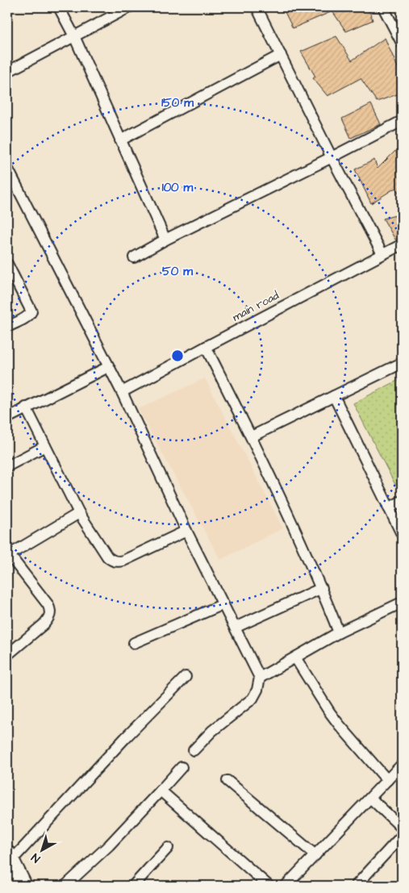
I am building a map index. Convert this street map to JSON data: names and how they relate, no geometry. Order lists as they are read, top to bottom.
{
  "streets": {
    "street": ["main road"]
  },
  "north": "bottom left",
  "rings": ["150 m", "100 m", "50 m"]
}
